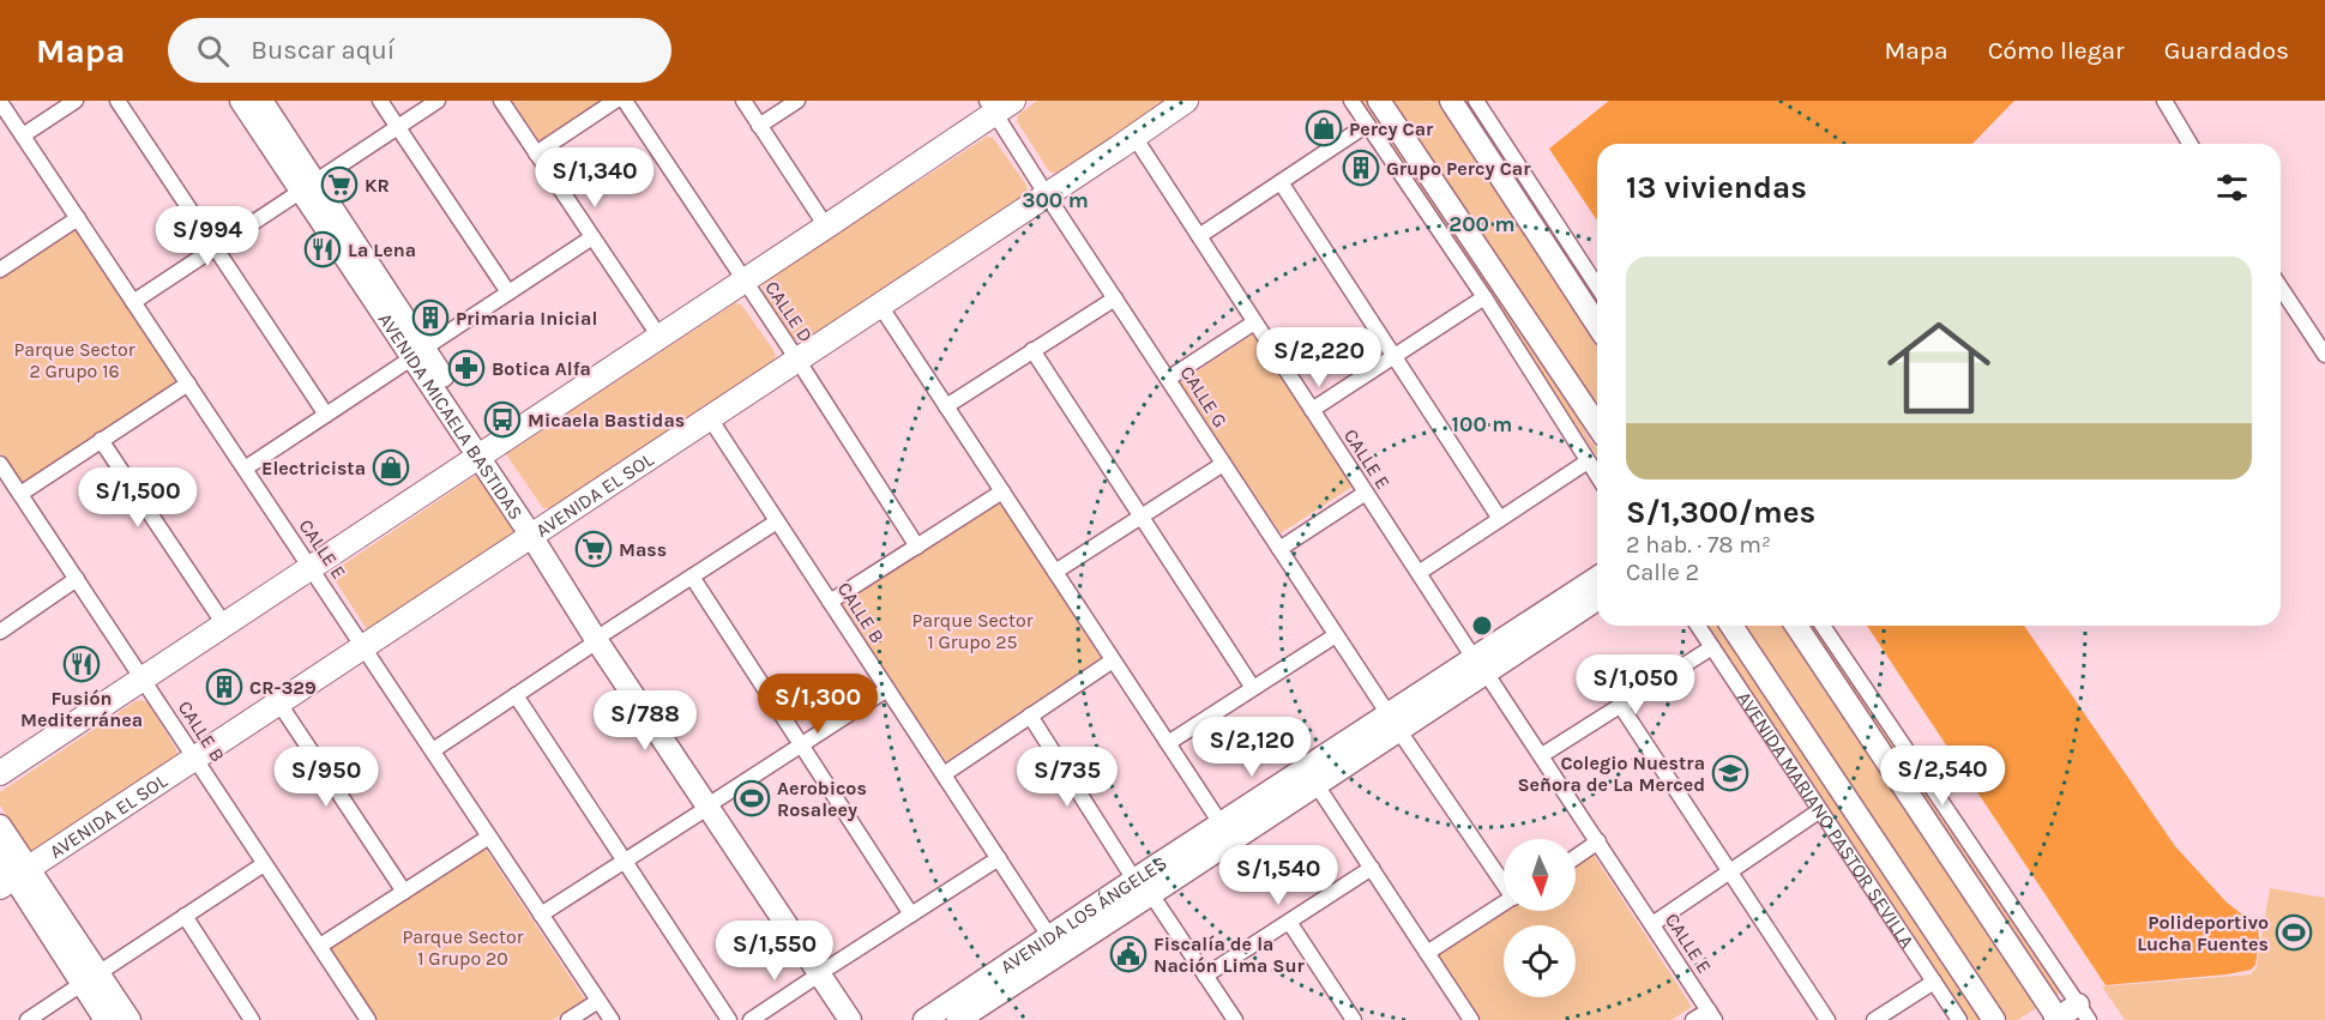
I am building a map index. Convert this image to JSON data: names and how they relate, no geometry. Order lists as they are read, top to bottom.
{
  "streets": {
    "main road": ["AVENIDA EL SOL"],
    "street": [
      "CALLE D",
      "CALLE G",
      "AVENIDA MICAELA BASTIDAS",
      "CALLE E",
      "CALLE B",
      "AVENIDA MARIANO PASTOR SEVILLA",
      "AVENIDA LOS ÁNGELES"
    ]
  },
  "crossings": [
    ["CALLE D", "AVENIDA EL SOL"],
    ["CALLE G", "AVENIDA EL SOL"],
    ["CALLE G", "AVENIDA LOS ÁNGELES"],
    ["AVENIDA MICAELA BASTIDAS", "AVENIDA EL SOL"],
    ["CALLE E", "AVENIDA EL SOL"],
    ["CALLE E", "AVENIDA LOS ÁNGELES"],
    ["AVENIDA EL SOL", "CALLE B"],
    ["CALLE B", "AVENIDA LOS ÁNGELES"]
  ],
  "parks": ["Parque Sector 2 Grupo 16", "Parque Sector 1 Grupo 25", "Parque Sector 1 Grupo 20"],
  "places": {
    "shop": ["Percy Car", "Electricista"],
    "building": ["Grupo Percy Car", "Primaria Inicial", "CR-329"],
    "supermarket": ["KR", "Mass"],
    "restaurant": ["La Lena", "Fusión Mediterránea"],
    "pharmacy": ["Botica Alfa"],
    "bus stop": ["Micaela Bastidas"],
    "school or university": ["Colegio Nuestra Señora de La Merced"],
    "sports": ["Aerobicos Rosaleey", "Polideportivo Lucha Fuentes"],
    "public building": ["Fiscalía de la Nación Lima Sur"]
  },
  "north": "bottom",
  "page": {
    "header": "Mapa",
    "search": "Buscar aquí",
    "nav": ["Mapa", "Cómo llegar", "Guardados"],
    "heading": "13 viviendas",
    "price": [
      "S/1,340",
      "S/994",
      "S/2,220",
      "S/1,500",
      "S/1,050",
      "S/1,300",
      "S/788",
      "S/2,120",
      "S/2,540",
      "S/950",
      "S/735",
      "S/1,540",
      "S/1,550"
    ],
    "list": [
      {
        "name": "S/1,300/mes",
        "note": "2 hab. · 78 m² · Calle 2"
      }
    ]
  },
  "rings": ["300 m", "200 m", "100 m"]
}
